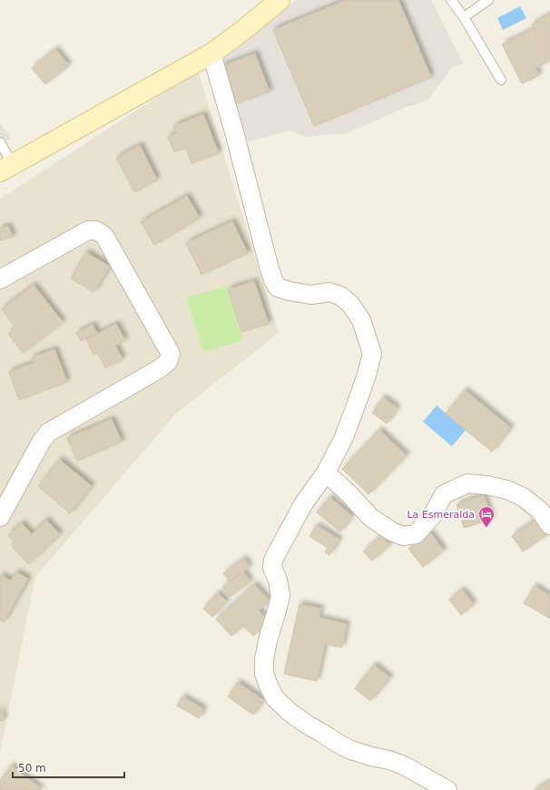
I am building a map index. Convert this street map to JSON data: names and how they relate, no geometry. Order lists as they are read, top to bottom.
{
  "places": {
    "hotel": ["La Esmeralda"]
  },
  "scale_bar": "50 m"
}
